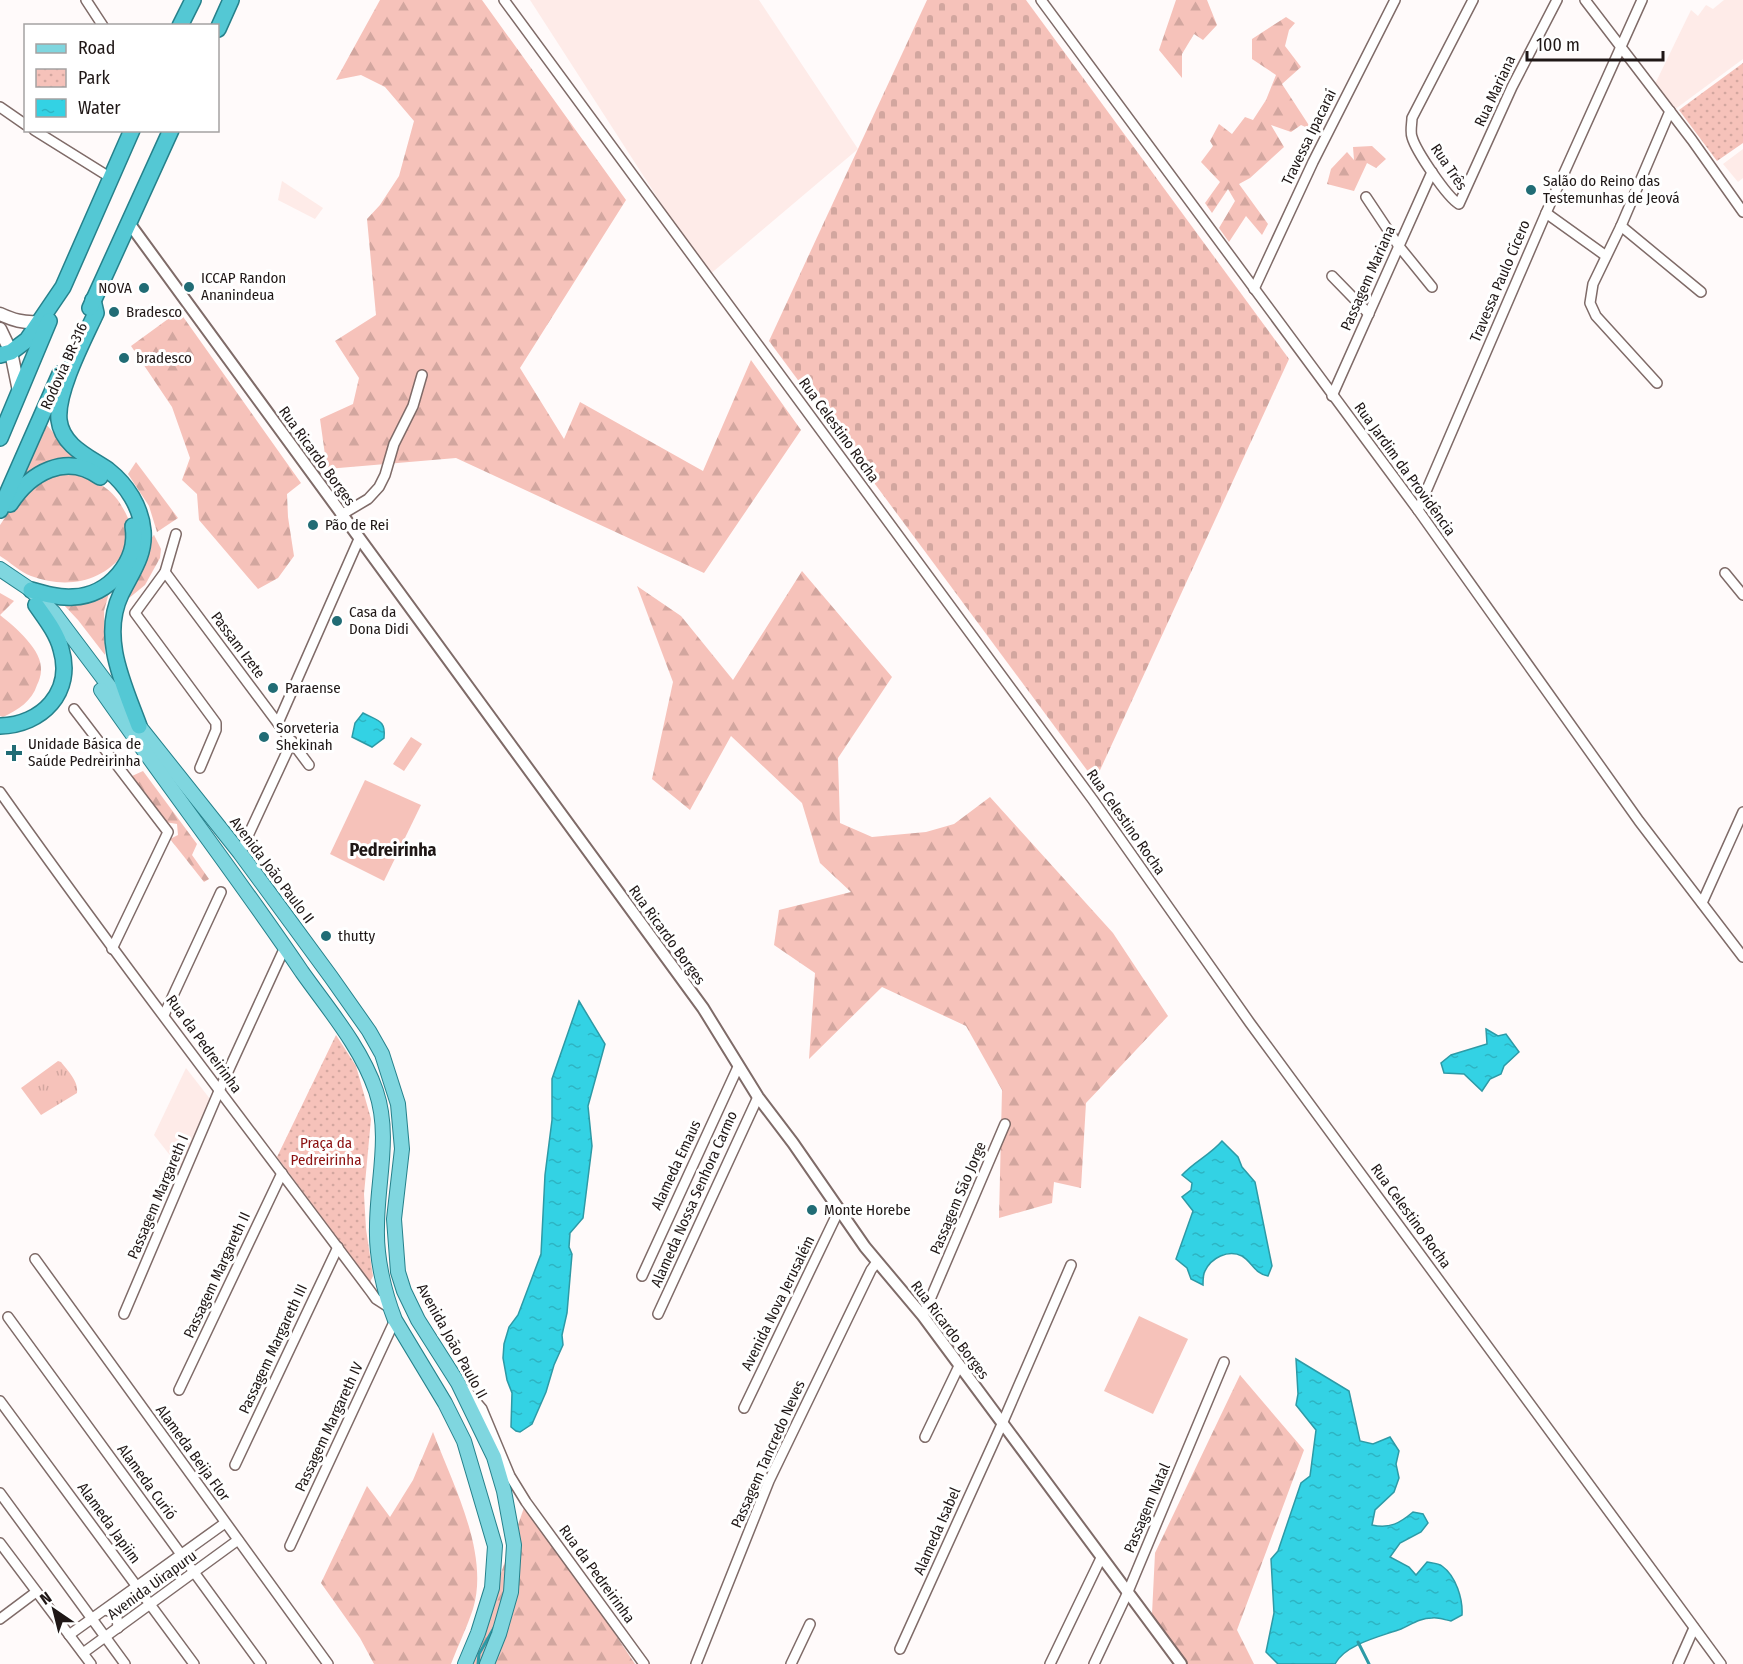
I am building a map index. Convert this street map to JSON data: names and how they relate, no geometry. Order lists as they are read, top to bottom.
{
  "streets": {
    "highway": ["Rodovia BR-316"],
    "main road": ["Avenida João Paulo II"],
    "street": [
      "Rua Mariana",
      "Travessa Ipacaraí",
      "Rua Três",
      "Passagem Mariana",
      "Travessa Paulo Cícero",
      "Rua Celestino Rocha",
      "Rua Ricardo Borges",
      "Rua Jardim da Providência",
      "Passam Izete",
      "Rua da Pedreirinha",
      "Alameda Emaus",
      "Passagem Margareth I",
      "Passagem São Jorge",
      "Alameda Nossa Senhora Carmo",
      "Passagem Margareth II",
      "Avenida Nova Jerusalém",
      "Passagem Margareth III",
      "Passagem Margareth IV",
      "Alameda Beija Flor",
      "Passagem Tancredo Neves",
      "Alameda Curió",
      "Passagem Natal",
      "Alameda Japiim",
      "Alameda Isabel",
      "Avenida Uirapuru"
    ]
  },
  "crossings": [
    ["Rua Mariana", "Rua Três"],
    ["Travessa Ipacaraí", "Rua Jardim da Providência"],
    ["Rua Três", "Passagem Mariana"],
    ["Passagem Mariana", "Rua Jardim da Providência"],
    ["Travessa Paulo Cícero", "Rua Jardim da Providência"],
    ["Rodovia BR-316", "Rua Ricardo Borges"],
    ["Rua Ricardo Borges", "Alameda Emaus"],
    ["Rua Ricardo Borges", "Passagem São Jorge"],
    ["Rua Ricardo Borges", "Alameda Nossa Senhora Carmo"],
    ["Rua Ricardo Borges", "Avenida Nova Jerusalém"],
    ["Rua Ricardo Borges", "Passagem Tancredo Neves"],
    ["Rua Ricardo Borges", "Passagem Natal"],
    ["Rua Ricardo Borges", "Alameda Isabel"],
    ["Avenida João Paulo II", "Rua da Pedreirinha"],
    ["Avenida João Paulo II", "Passagem Margareth I"],
    ["Avenida João Paulo II", "Passagem Margareth IV"],
    ["Rua da Pedreirinha", "Passagem Margareth I"],
    ["Rua da Pedreirinha", "Passagem Margareth II"],
    ["Rua da Pedreirinha", "Passagem Margareth III"],
    ["Rua da Pedreirinha", "Passagem Margareth IV"],
    ["Alameda Beija Flor", "Avenida Uirapuru"],
    ["Alameda Curió", "Avenida Uirapuru"],
    ["Alameda Japiim", "Avenida Uirapuru"]
  ],
  "districts": ["Pedreirinha"],
  "parks": ["Praça da Pedreirinha"],
  "places": {
    "other": [
      "Salão do Reino das Testemunhas de Jeová",
      "ICCAP Randon Ananindeua",
      "NOVA",
      "Bradesco",
      "bradesco",
      "Pão de Rei",
      "Casa da Dona Didi",
      "Paraense",
      "Sorveteria Shekinah",
      "thutty",
      "Monte Horebe"
    ],
    "health": ["Unidade Básica de Saúde Pedreirinha"]
  },
  "legend": ["Road", "Park", "Water"],
  "scale_bar": "100 m",
  "north": "top left"
}
